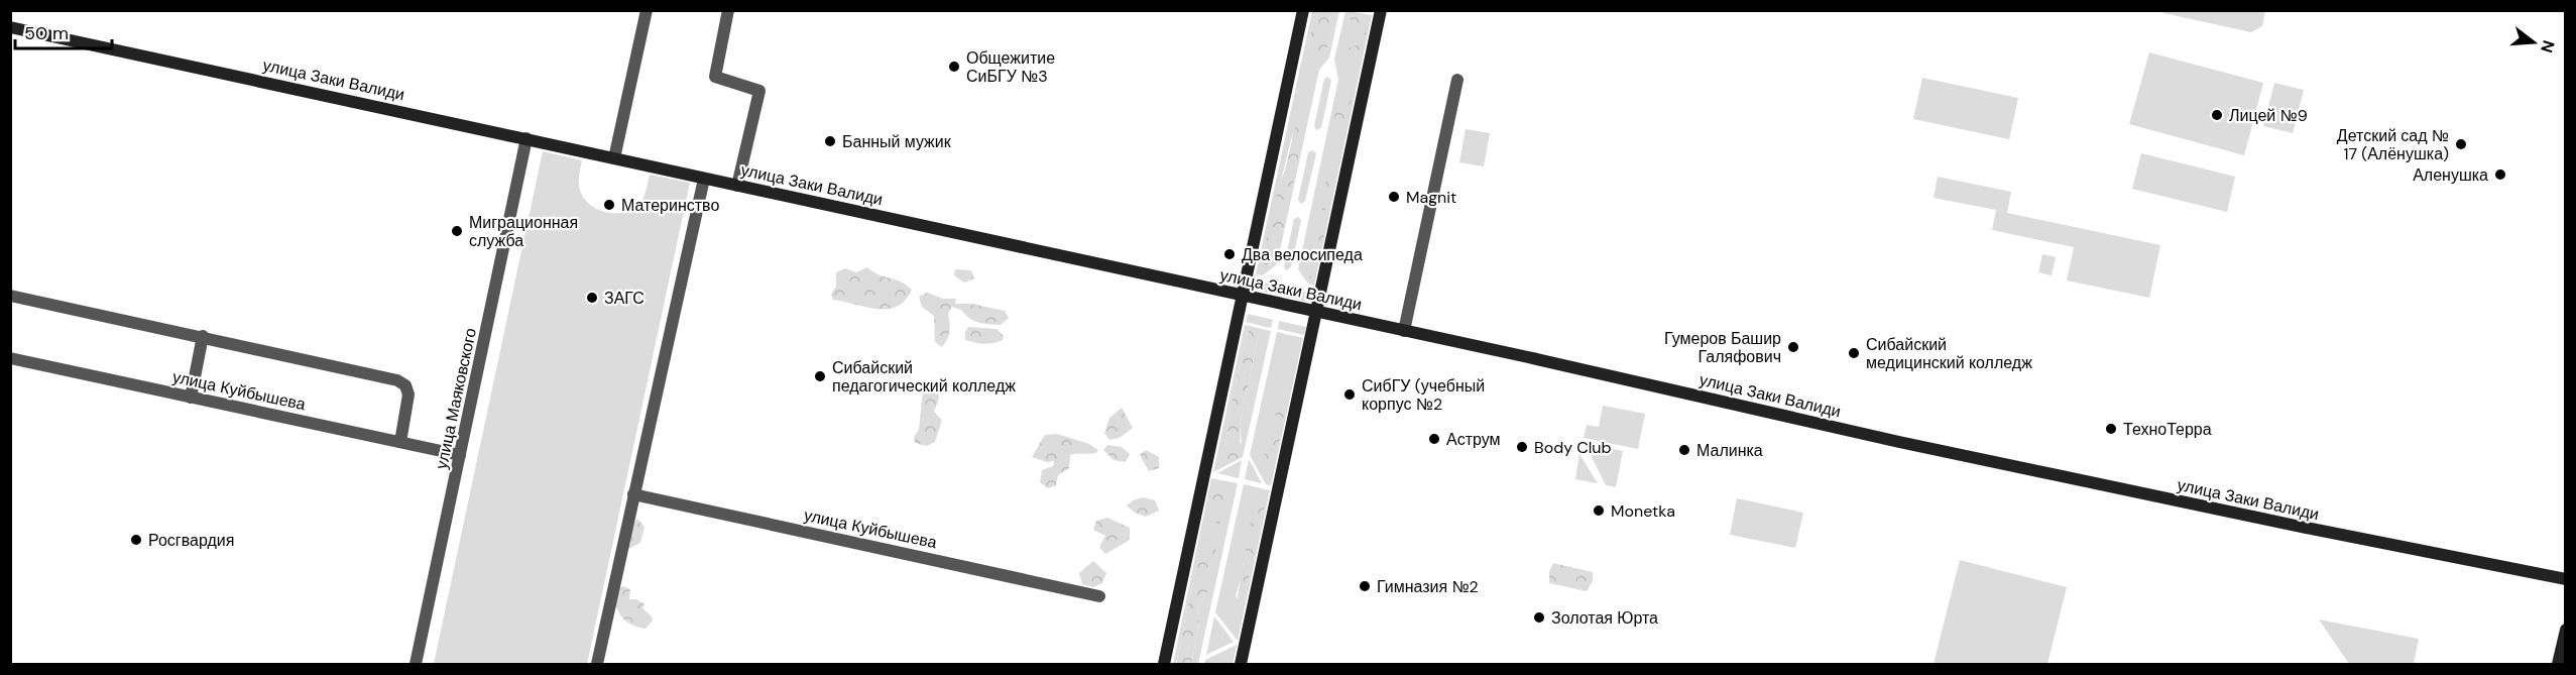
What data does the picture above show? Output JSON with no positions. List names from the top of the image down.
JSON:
{
  "streets": {
    "street": ["улица Заки Валиди", "улица Куйбышева", "улица Маяковского"]
  },
  "crossings": [
    ["улица Заки Валиди", "улица Маяковского"],
    ["улица Куйбышева", "улица Маяковского"]
  ],
  "places": [
    "Общежитие СиБГУ №3",
    "Лицей №9",
    "Банный мужик",
    "Детский сад № 17 (Алёнушка)",
    "Аленушка",
    "Magnit",
    "Материнство",
    "Миграционная служба",
    "Два велосипеда",
    "ЗАГС",
    "Гумеров Башир Галяфович",
    "Сибайский медицинский колледж",
    "Сибайский педагогический колледж",
    "СибГУ (учебный корпус №2",
    "ТехноТерра",
    "Аструм",
    "Body Club",
    "Малинка",
    "Monetka",
    "Росгвардия",
    "Гимназия №2",
    "Золотая Юрта"
  ],
  "scale_bar": "50 m",
  "north": "right"
}
